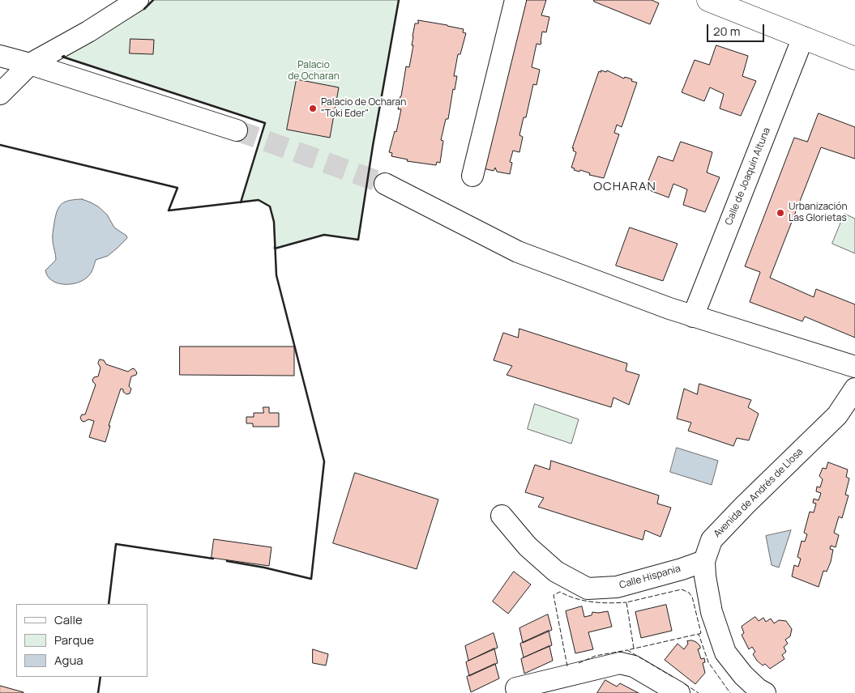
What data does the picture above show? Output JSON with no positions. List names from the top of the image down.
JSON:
{
  "streets": {
    "street": ["Calle de Joaquín Altuna", "Avenida de Andrés de Llosa", "Calle Hispania"]
  },
  "crossings": [
    ["Avenida de Andrés de Llosa", "Calle Hispania"]
  ],
  "districts": ["OCHARAN"],
  "parks": ["Palacio de Ocharan"],
  "places": ["Palacio de Ocharan \"Toki Eder\"", "Urbanización Las Glorietas"],
  "legend": ["Calle", "Parque", "Agua"],
  "scale_bar": "20 m"
}
